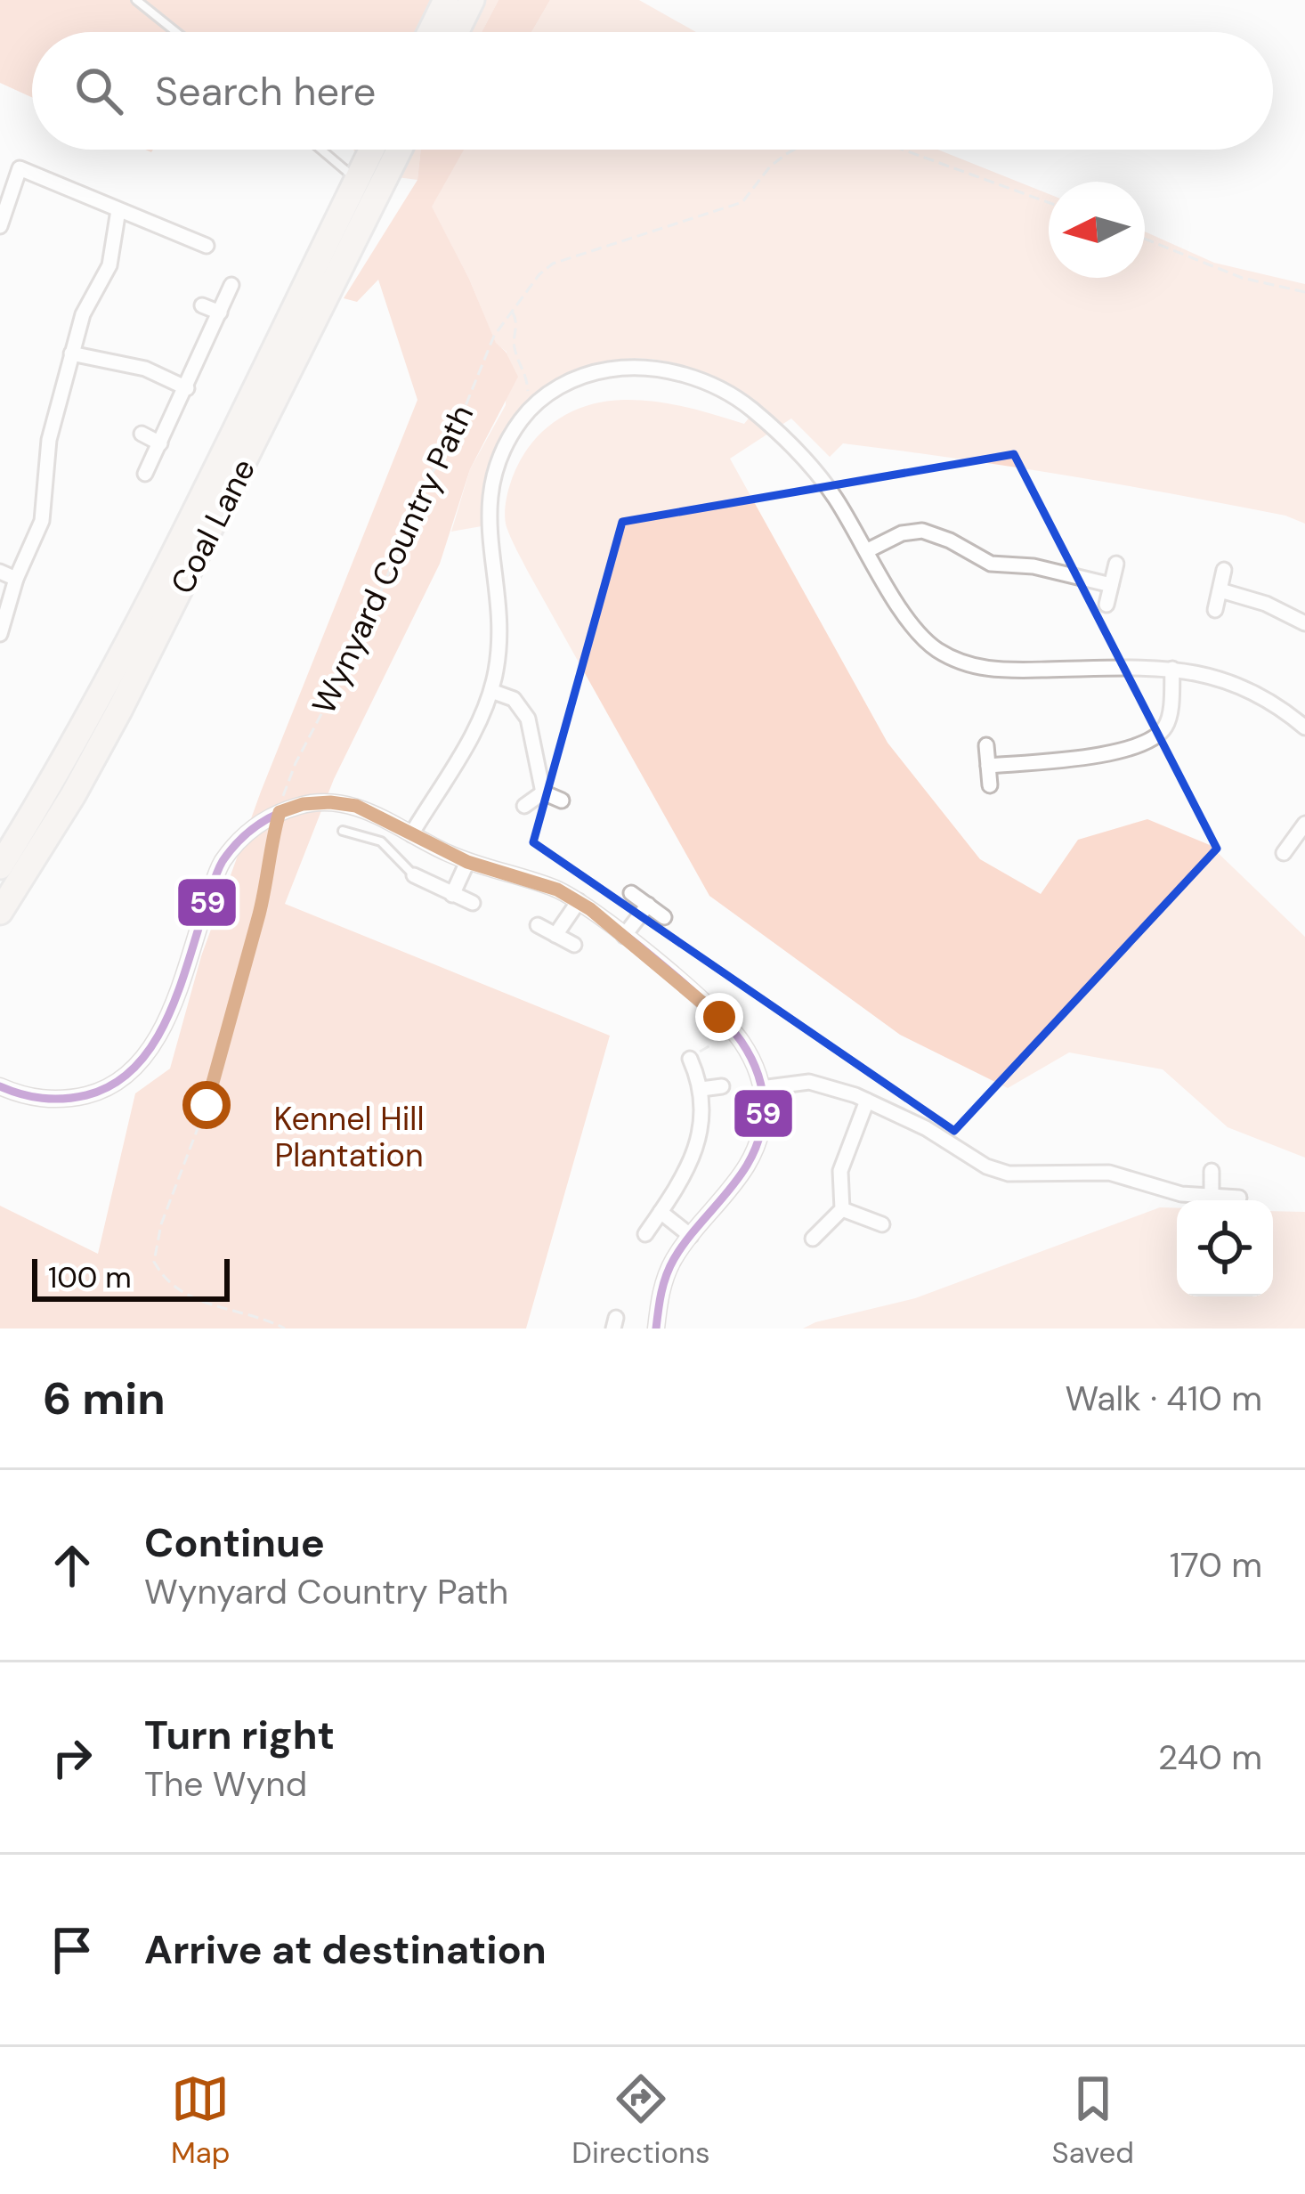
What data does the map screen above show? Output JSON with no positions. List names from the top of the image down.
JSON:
{
  "streets": {
    "highway": ["Coal Lane"],
    "path": ["Wynyard Country Path"]
  },
  "parks": ["Kennel Hill Plantation"],
  "lines": ["transit line 59"],
  "scale_bar": "100 m",
  "north": "left",
  "page": {
    "search": "Search here",
    "scale": "100 m",
    "heading": ["6 min", "Walk · 410 m"],
    "list": [
      ["Continue", "Wynyard Country Path", "170 m"],
      ["Turn right", "The Wynd", "240 m"],
      "Arrive at destination"
    ],
    "nav": ["Map", "Directions", "Saved"]
  }
}
